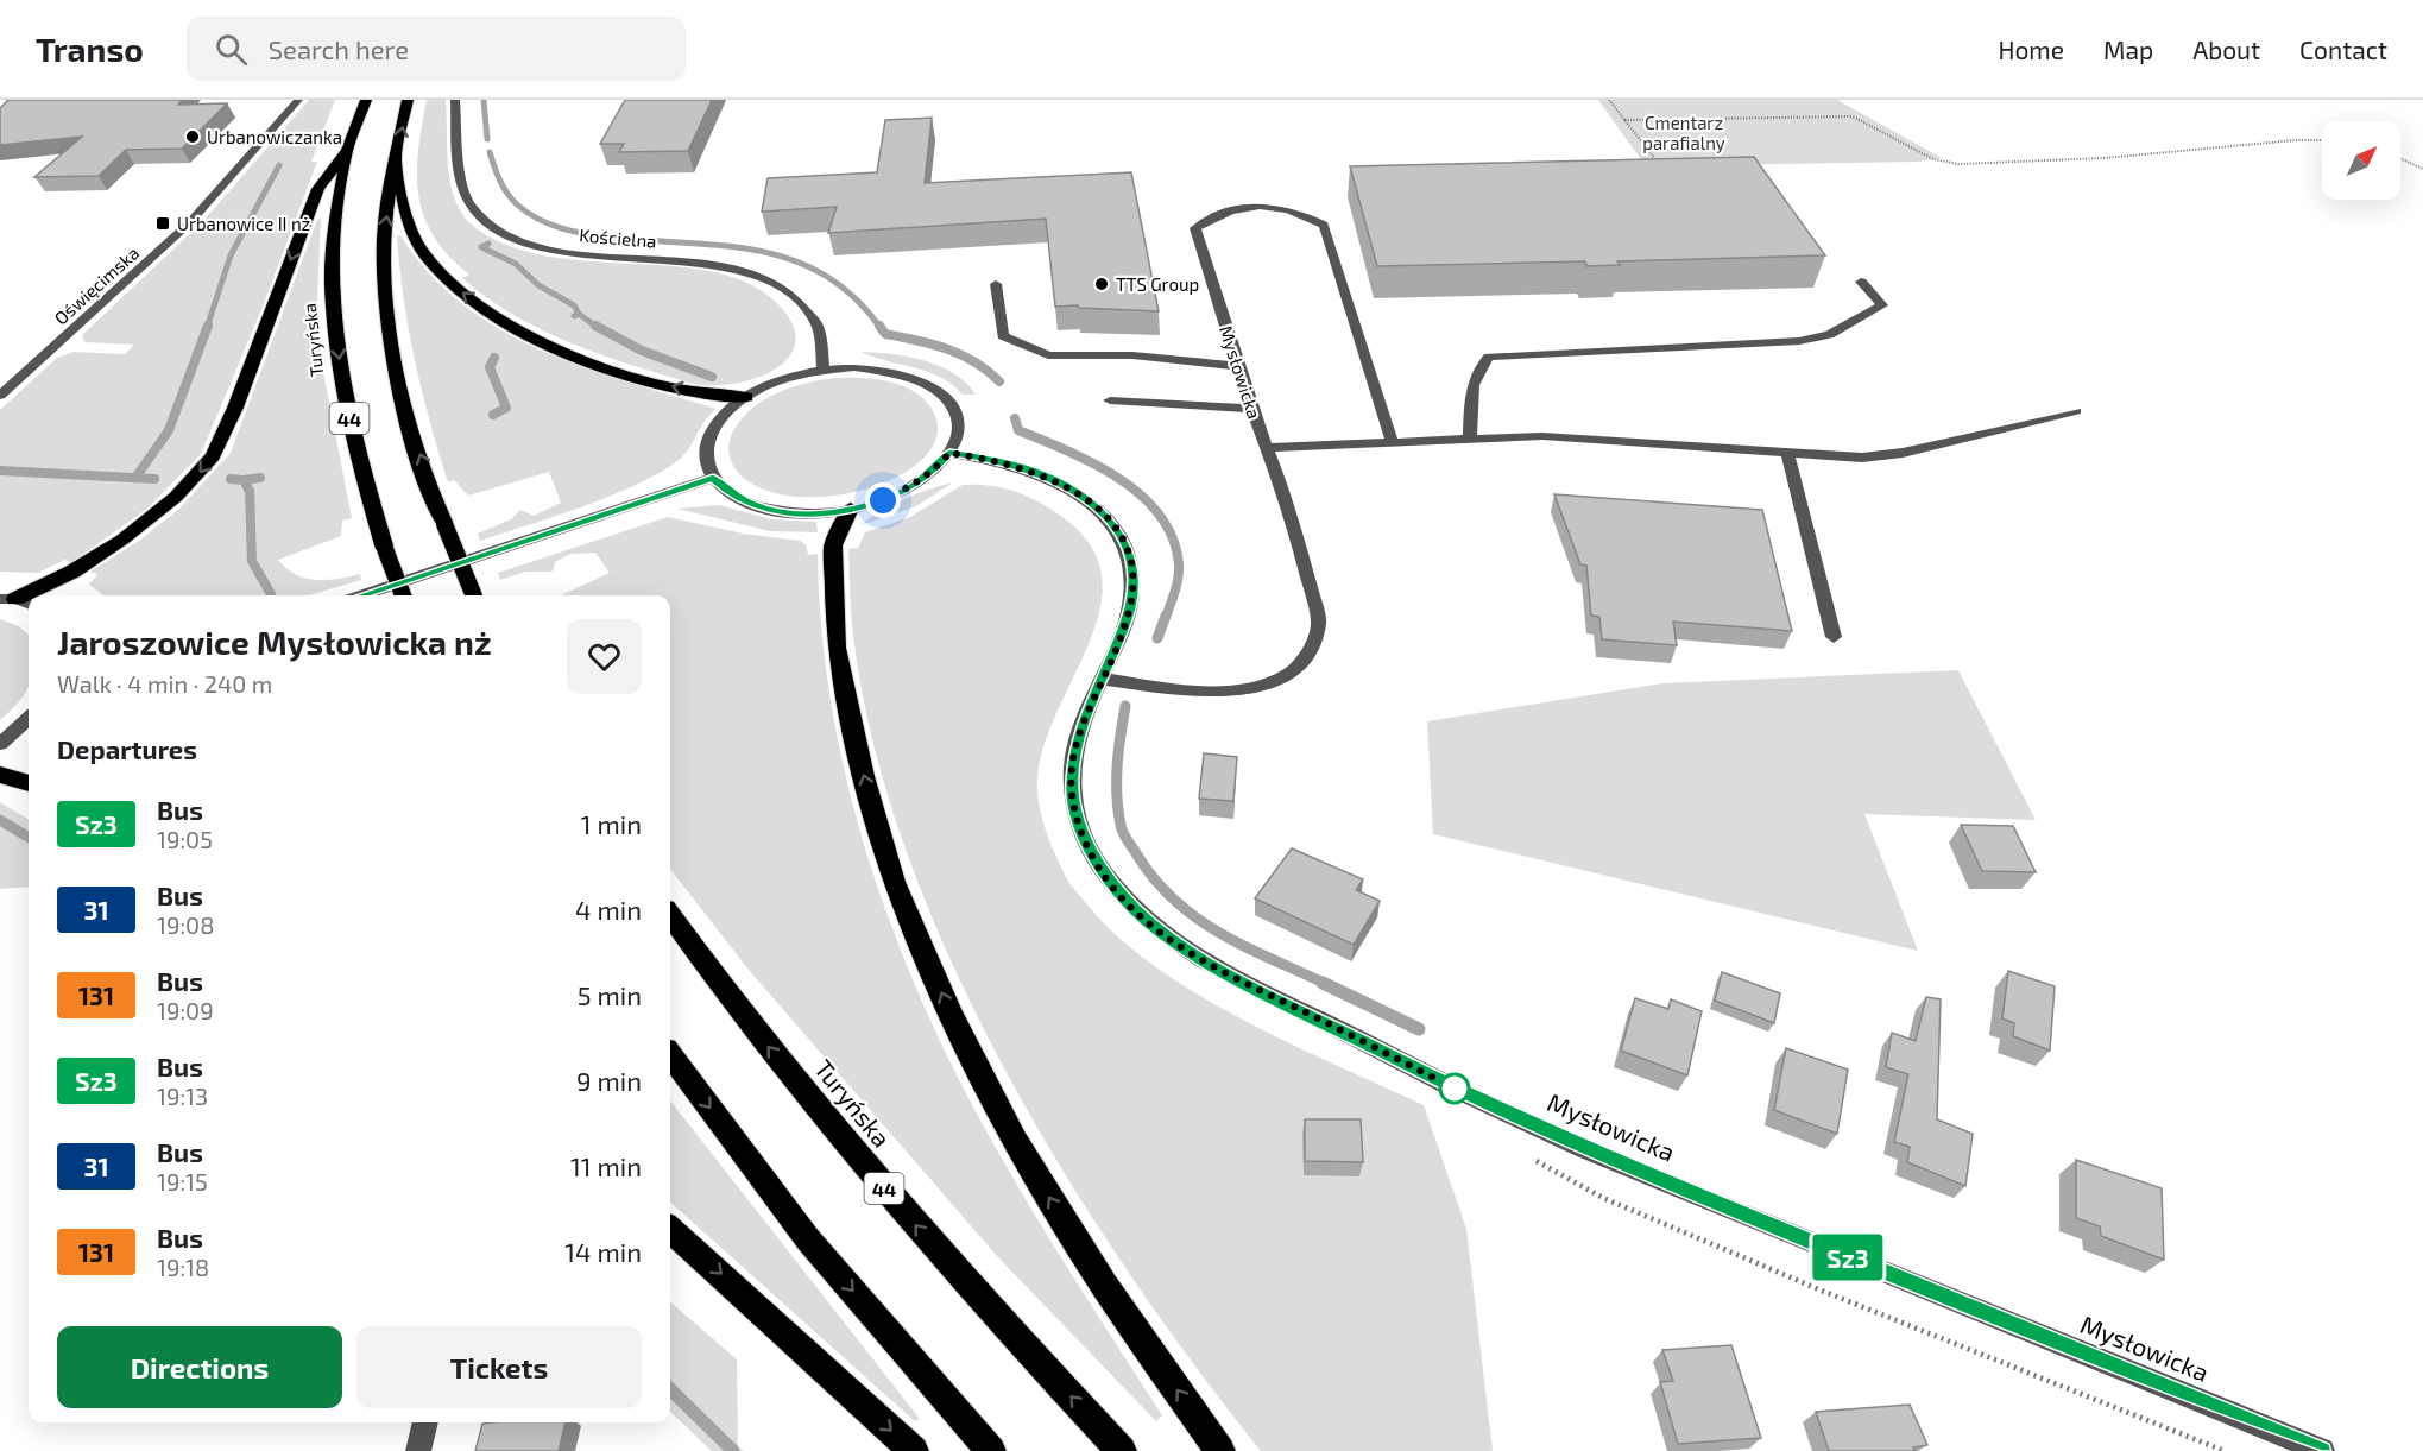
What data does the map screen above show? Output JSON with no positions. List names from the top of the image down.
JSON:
{
  "streets": {
    "highway": ["Turyńska", "44"],
    "street": ["Kościelna", "Oświęcimska", "Mysłowicka"]
  },
  "crossings": [
    ["Kościelna", "Mysłowicka"],
    ["Turyńska", "44"]
  ],
  "parks": ["Cmentarz parafialny"],
  "places": {
    "other": ["Urbanowiczanka", "TTS Group"],
    "transit": ["Urbanowice II nż"]
  },
  "lines": ["bus line Sz3"],
  "north": "top right",
  "page": {
    "header": "Transo",
    "search": "Search here",
    "nav": [
      "Home",
      "Map",
      "About",
      "Contact"
    ],
    "on_map": "Sz3",
    "heading": [
      ["Jaroszowice Mysłowicka nż", "Walk · 4 min · 240 m"],
      "Departures"
    ],
    "list": [
      {
        "mark": "Sz3",
        "name": "Bus",
        "note": "19:05",
        "value": "1 min"
      },
      {
        "mark": "31",
        "name": "Bus",
        "note": "19:08",
        "value": "4 min"
      },
      {
        "mark": "131",
        "name": "Bus",
        "note": "19:09",
        "value": "5 min"
      },
      {
        "mark": "Sz3",
        "name": "Bus",
        "note": "19:13",
        "value": "9 min"
      },
      {
        "mark": "31",
        "name": "Bus",
        "note": "19:15",
        "value": "11 min"
      },
      {
        "mark": "131",
        "name": "Bus",
        "note": "19:18",
        "value": "14 min"
      }
    ],
    "buttons": ["Directions", "Tickets"]
  }
}
